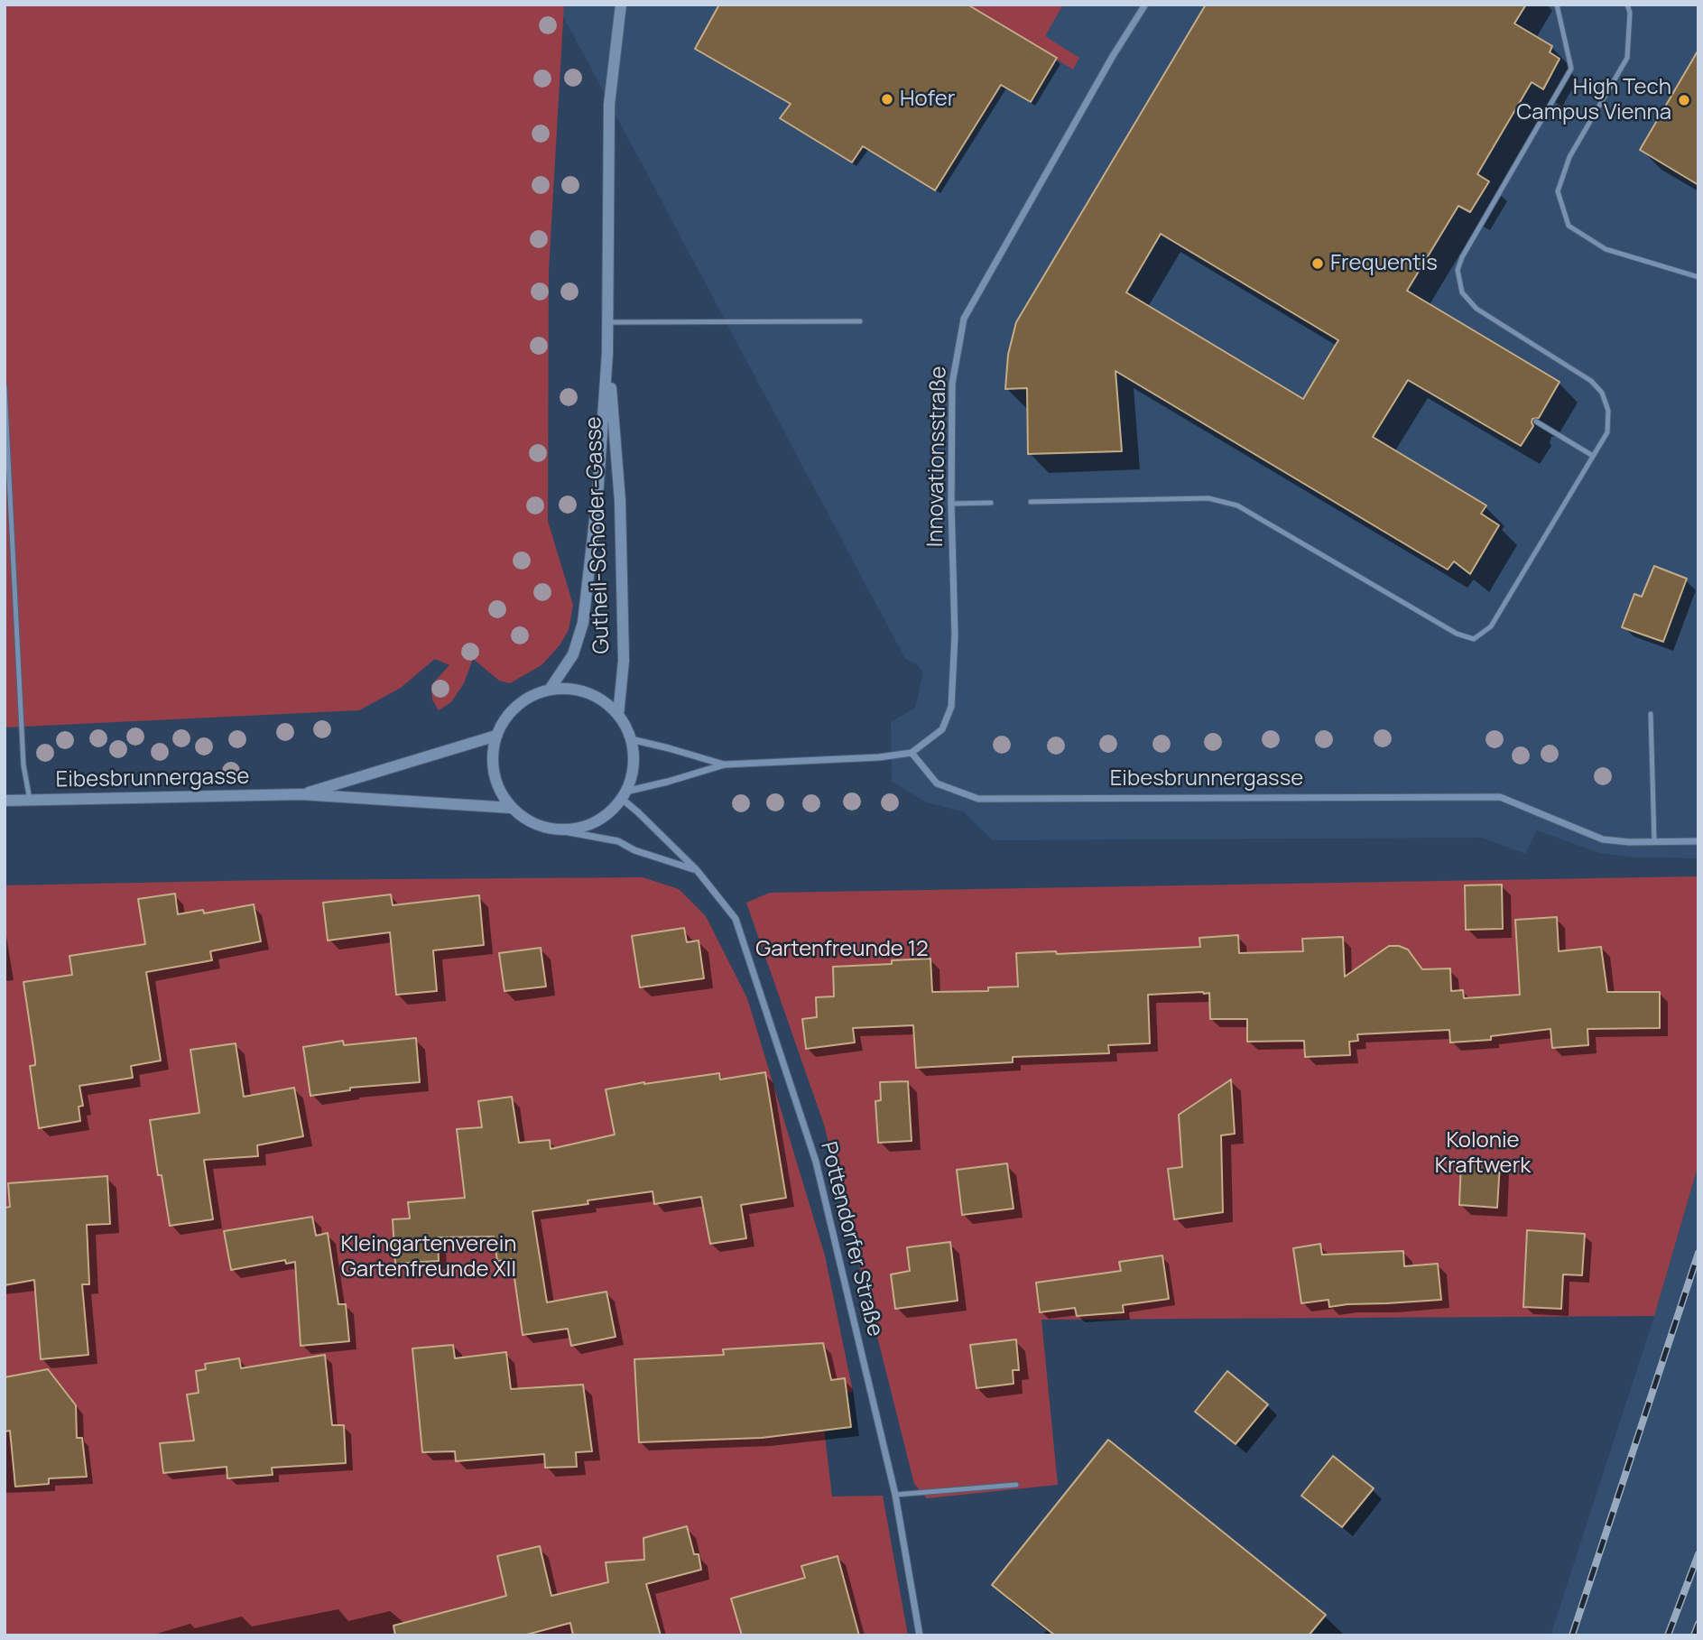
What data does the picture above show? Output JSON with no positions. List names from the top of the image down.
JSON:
{
  "streets": {
    "street": [
      "Innovationsstraße",
      "Gutheil-Schoder-Gasse",
      "Eibesbrunnergasse",
      "Pottendorfer Straße"
    ]
  },
  "crossings": [
    ["Innovationsstraße", "Eibesbrunnergasse"],
    ["Gutheil-Schoder-Gasse", "Eibesbrunnergasse"],
    ["Gutheil-Schoder-Gasse", "Pottendorfer Straße"],
    ["Eibesbrunnergasse", "Pottendorfer Straße"]
  ],
  "parks": ["Gartenfreunde 12", "Kolonie Kraftwerk", "Kleingartenverein Gartenfreunde XII"],
  "places": ["Hofer", "High Tech Campus Vienna", "Frequentis"]
}
